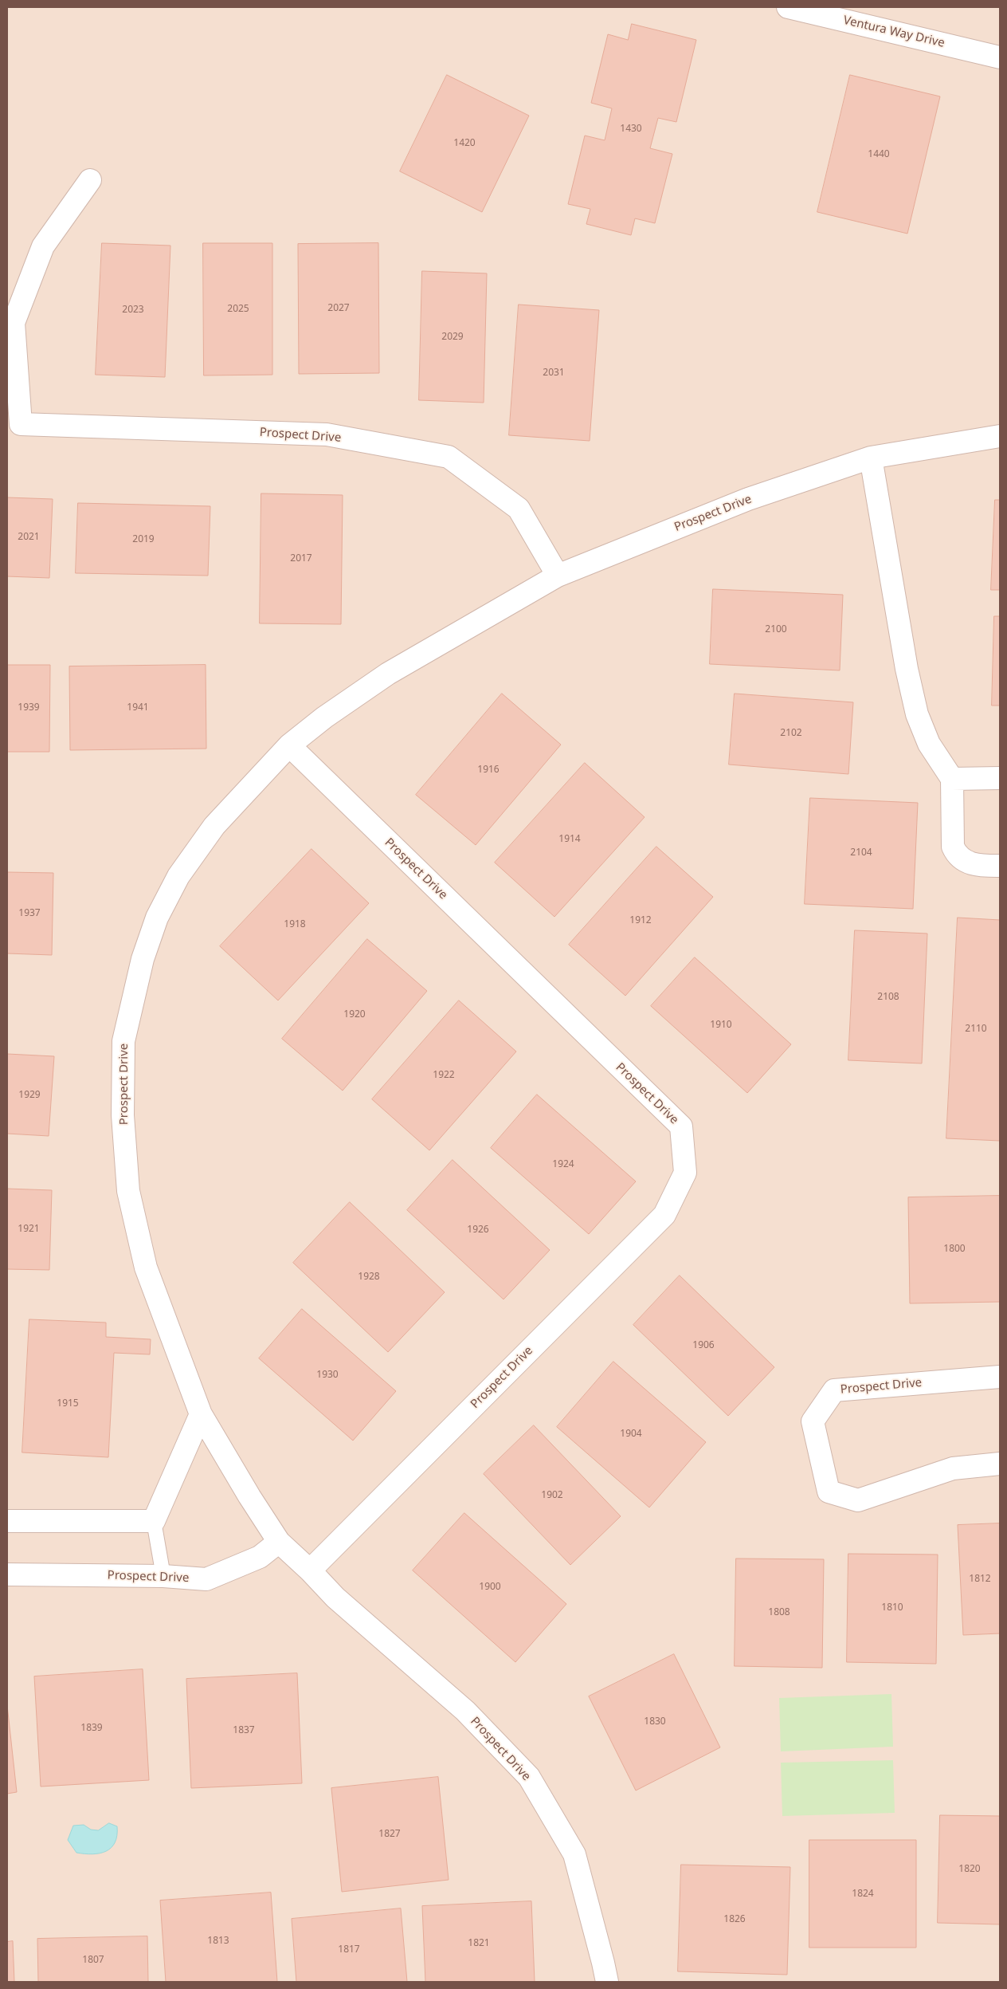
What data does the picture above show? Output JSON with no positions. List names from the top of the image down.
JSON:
{
  "streets": {
    "street": ["Ventura Way Drive", "Prospect Drive"]
  },
  "house_numbers": [
    "1430",
    "1420",
    "1440",
    "2027",
    "2025",
    "2023",
    "2029",
    "2031",
    "2021",
    "2019",
    "2017",
    "2100",
    "1939",
    "1941",
    "2102",
    "1916",
    "1914",
    "2104",
    "1937",
    "1912",
    "1918",
    "2108",
    "1920",
    "1910",
    "2110",
    "1922",
    "1929",
    "1924",
    "1921",
    "1926",
    "1800",
    "1928",
    "1906",
    "1930",
    "1915",
    "1904",
    "1902",
    "1812",
    "1900",
    "1810",
    "1808",
    "1830",
    "1839",
    "1837",
    "1827",
    "1820",
    "1824",
    "1826",
    "1813",
    "1821",
    "1817",
    "1807"
  ]
}
